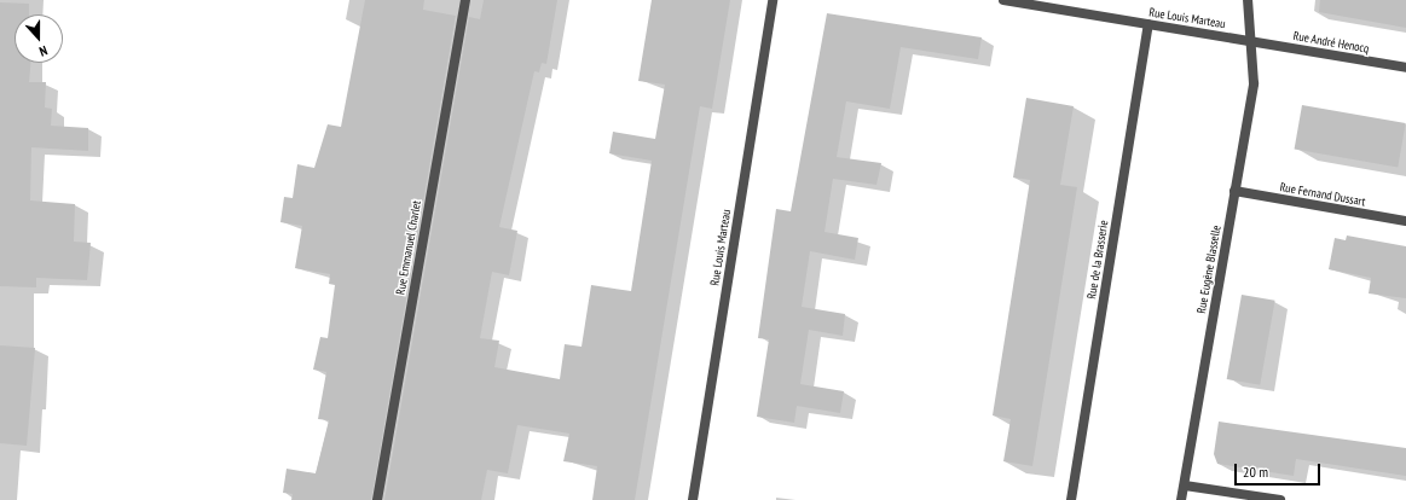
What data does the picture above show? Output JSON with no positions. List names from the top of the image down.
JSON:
{
  "streets": {
    "street": [
      "Rue Louis Marteau",
      "Rue André Henocq",
      "Rue Fernand Dussart",
      "Rue Emmanuel Charlet",
      "Rue de la Brasserie",
      "Rue Eugène Blasselle"
    ]
  },
  "crossings": [
    ["Rue Louis Marteau", "Rue André Henocq"],
    ["Rue Louis Marteau", "Rue de la Brasserie"],
    ["Rue Louis Marteau", "Rue Eugène Blasselle"],
    ["Rue André Henocq", "Rue Eugène Blasselle"],
    ["Rue Fernand Dussart", "Rue Eugène Blasselle"]
  ],
  "scale_bar": "20 m",
  "north": "bottom"
}
